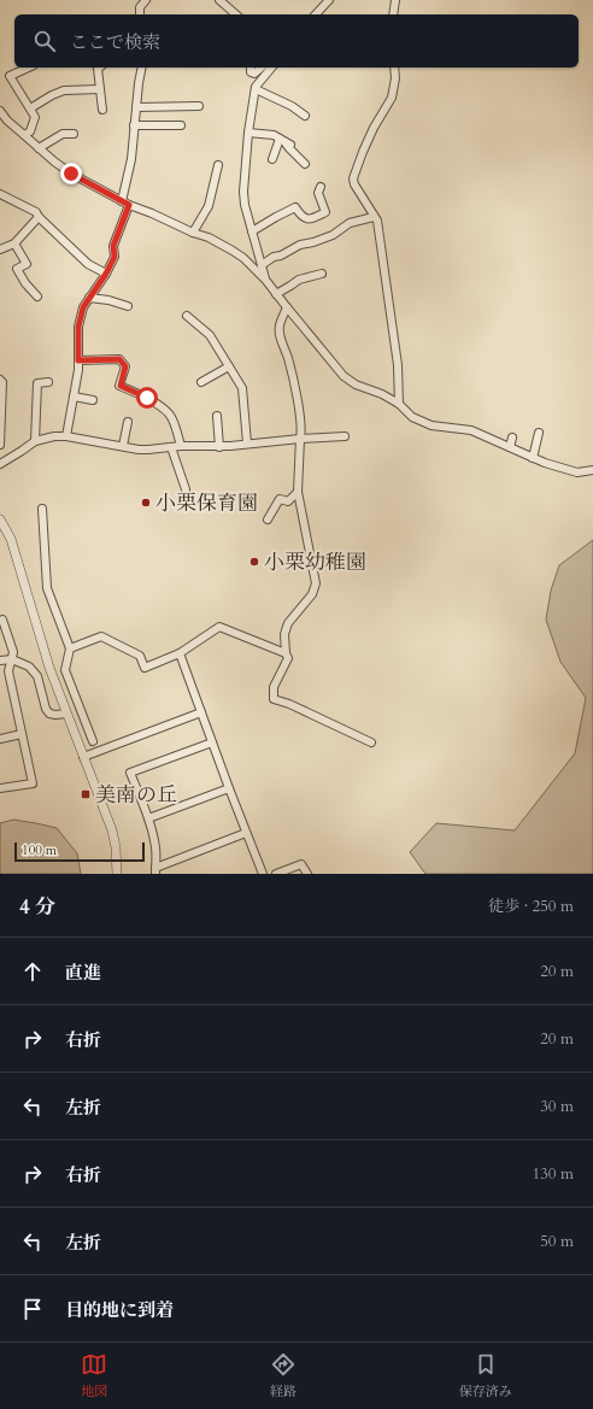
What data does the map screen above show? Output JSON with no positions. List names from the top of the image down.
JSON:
{
  "places": {
    "other": ["小栗保育園", "小栗幼稚園"],
    "transit": ["美南の丘"]
  },
  "scale_bar": "100 m",
  "page": {
    "search": "ここで検索",
    "scale": "100 m",
    "heading": ["4 分", "徒歩 · 250 m"],
    "list": [
      ["直進", "20 m"],
      ["右折", "20 m"],
      ["左折", "30 m"],
      ["右折", "130 m"],
      ["左折", "50 m"],
      "目的地に到着"
    ],
    "nav": ["地図", "経路", "保存済み"]
  }
}
